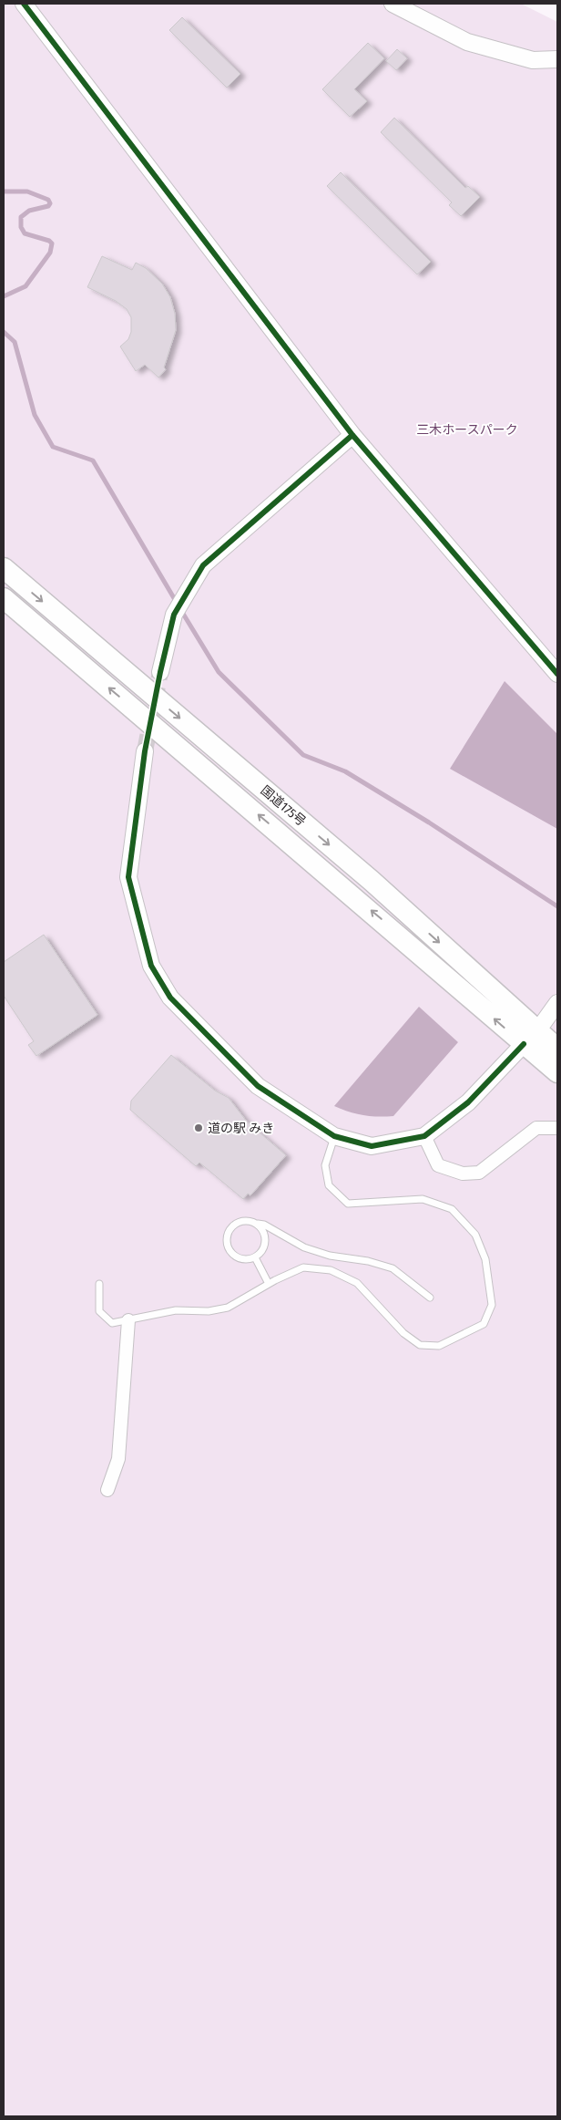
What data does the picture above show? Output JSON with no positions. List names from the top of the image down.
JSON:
{
  "streets": {
    "highway": ["国道175号"]
  },
  "parks": ["三木ホースパーク"],
  "places": ["道の駅 みき"]
}
